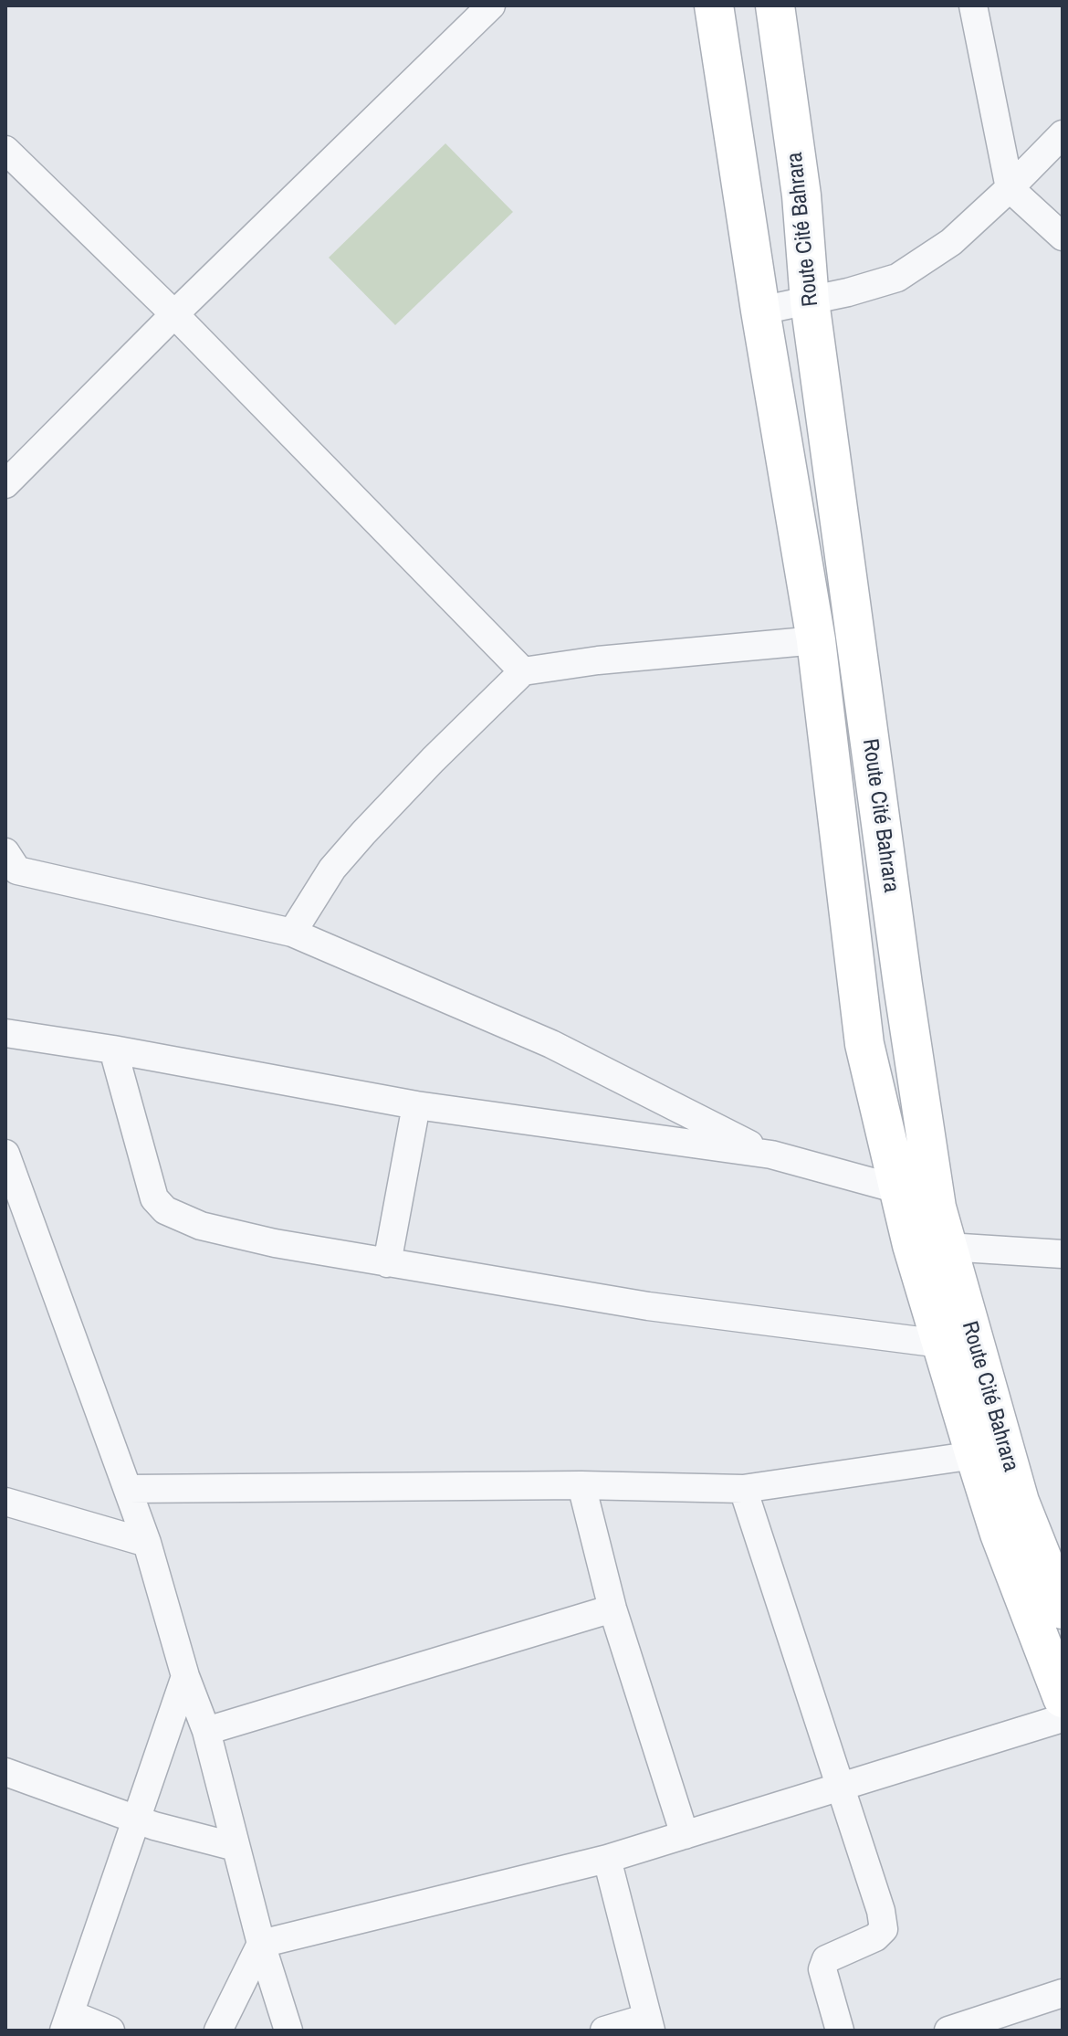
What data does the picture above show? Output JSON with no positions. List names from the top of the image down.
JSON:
{
  "streets": {
    "main road": ["Route Cité Bahrara"]
  }
}
